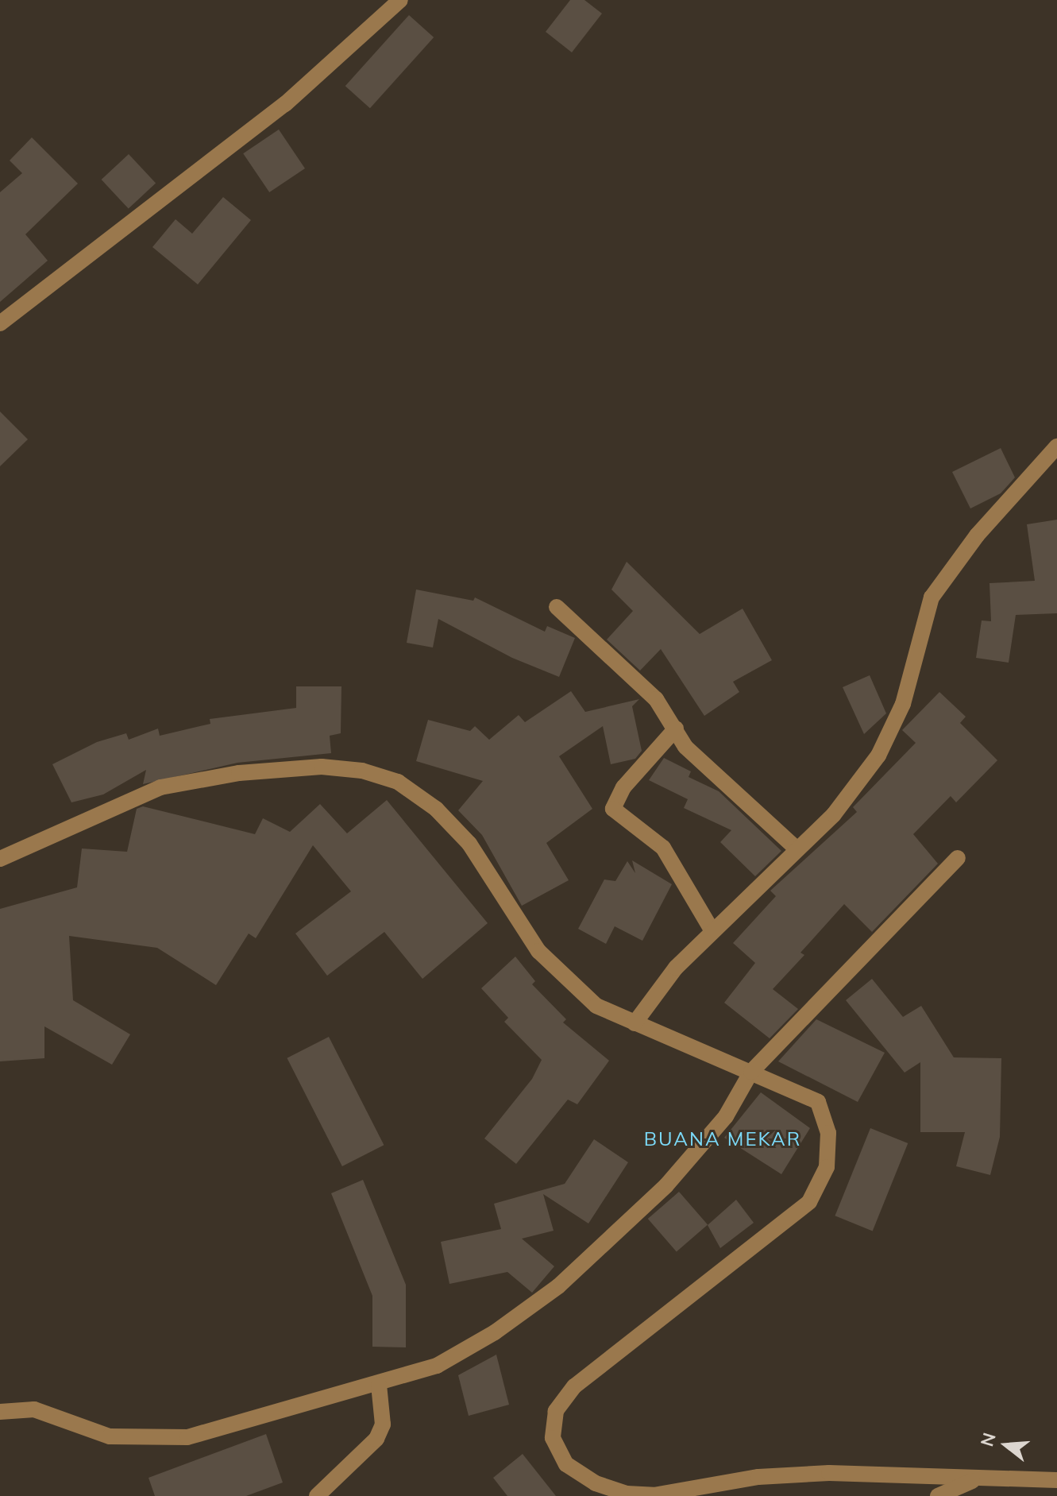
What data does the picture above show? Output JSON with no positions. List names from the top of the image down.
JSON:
{
  "districts": ["BUANA MEKAR"],
  "north": "left"
}
